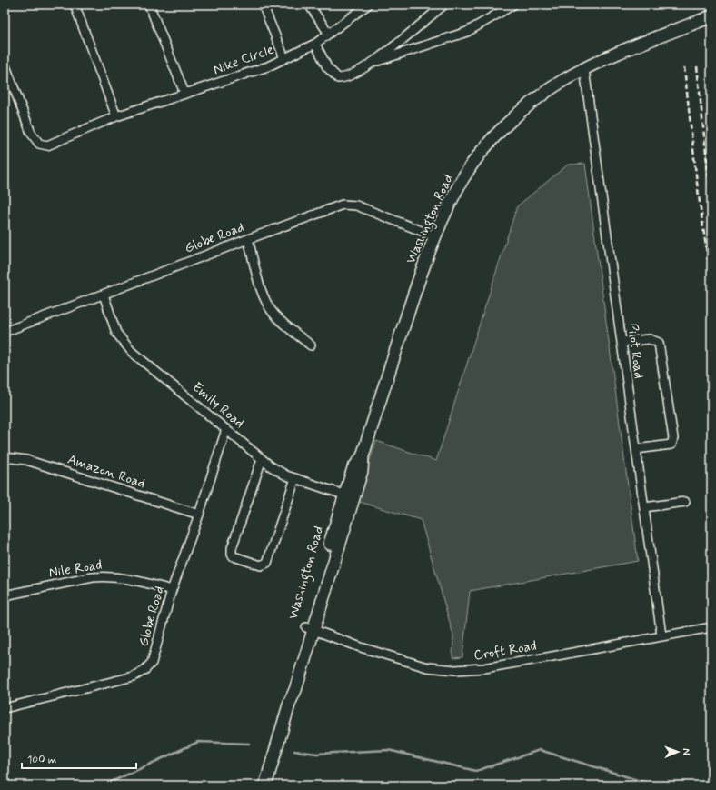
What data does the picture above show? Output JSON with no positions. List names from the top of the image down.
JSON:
{
  "streets": {
    "main road": ["Washington Road"],
    "street": [
      "Nike Circle",
      "Globe Road",
      "Pilot Road",
      "Emily Road",
      "Amazon Road",
      "Nile Road",
      "Croft Road"
    ]
  },
  "crossings": [
    ["Washington Road", "Globe Road"],
    ["Washington Road", "Pilot Road"],
    ["Washington Road", "Emily Road"],
    ["Washington Road", "Croft Road"],
    ["Globe Road", "Emily Road"],
    ["Globe Road", "Amazon Road"],
    ["Globe Road", "Nile Road"],
    ["Pilot Road", "Croft Road"]
  ],
  "scale_bar": "100 m",
  "north": "right"
}
